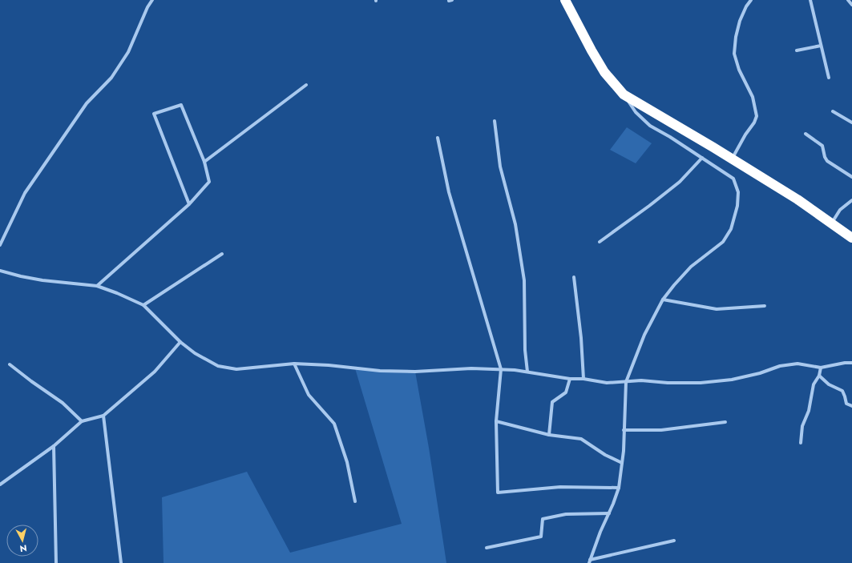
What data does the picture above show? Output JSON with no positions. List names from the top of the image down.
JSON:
{
  "north": "bottom"
}
